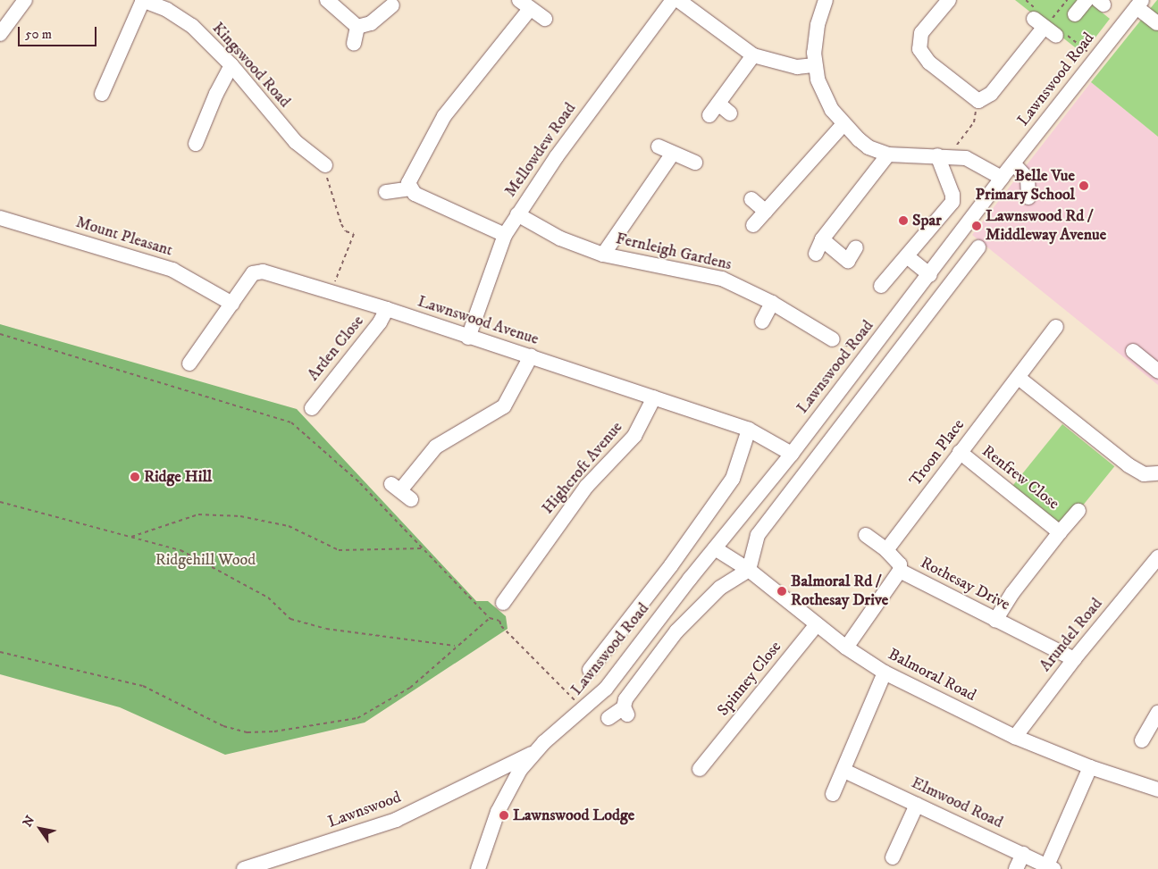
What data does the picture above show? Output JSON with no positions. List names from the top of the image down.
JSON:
{
  "streets": {
    "street": [
      "Kingswood Road",
      "Lawnswood Road",
      "Mellowdew Road",
      "Mount Pleasant",
      "Fernleigh Gardens",
      "Lawnswood Avenue",
      "Arden Close",
      "Troon Place",
      "Highcroft Avenue",
      "Renfrew Close",
      "Rothesay Drive",
      "Arundel Road",
      "Balmoral Road",
      "Spinney Close",
      "Elmwood Road",
      "Lawnswood"
    ]
  },
  "crossings": [
    ["Lawnswood Road", "Lawnswood Avenue"],
    ["Lawnswood Road", "Balmoral Road"],
    ["Lawnswood Road", "Lawnswood"],
    ["Mellowdew Road", "Fernleigh Gardens"],
    ["Mellowdew Road", "Lawnswood Avenue"],
    ["Mount Pleasant", "Lawnswood Avenue"],
    ["Lawnswood Avenue", "Arden Close"],
    ["Lawnswood Avenue", "Highcroft Avenue"],
    ["Troon Place", "Renfrew Close"],
    ["Renfrew Close", "Rothesay Drive"],
    ["Rothesay Drive", "Arundel Road"],
    ["Rothesay Drive", "Balmoral Road"],
    ["Arundel Road", "Balmoral Road"],
    ["Balmoral Road", "Spinney Close"]
  ],
  "parks": ["Ridgehill Wood"],
  "places": [
    "Belle Vue Primary School",
    "Spar",
    "Lawnswood Rd / Middleway Avenue",
    "Ridge Hill",
    "Balmoral Rd / Rothesay Drive",
    "Lawnswood Lodge"
  ],
  "scale_bar": "50 m",
  "north": "top left"
}
